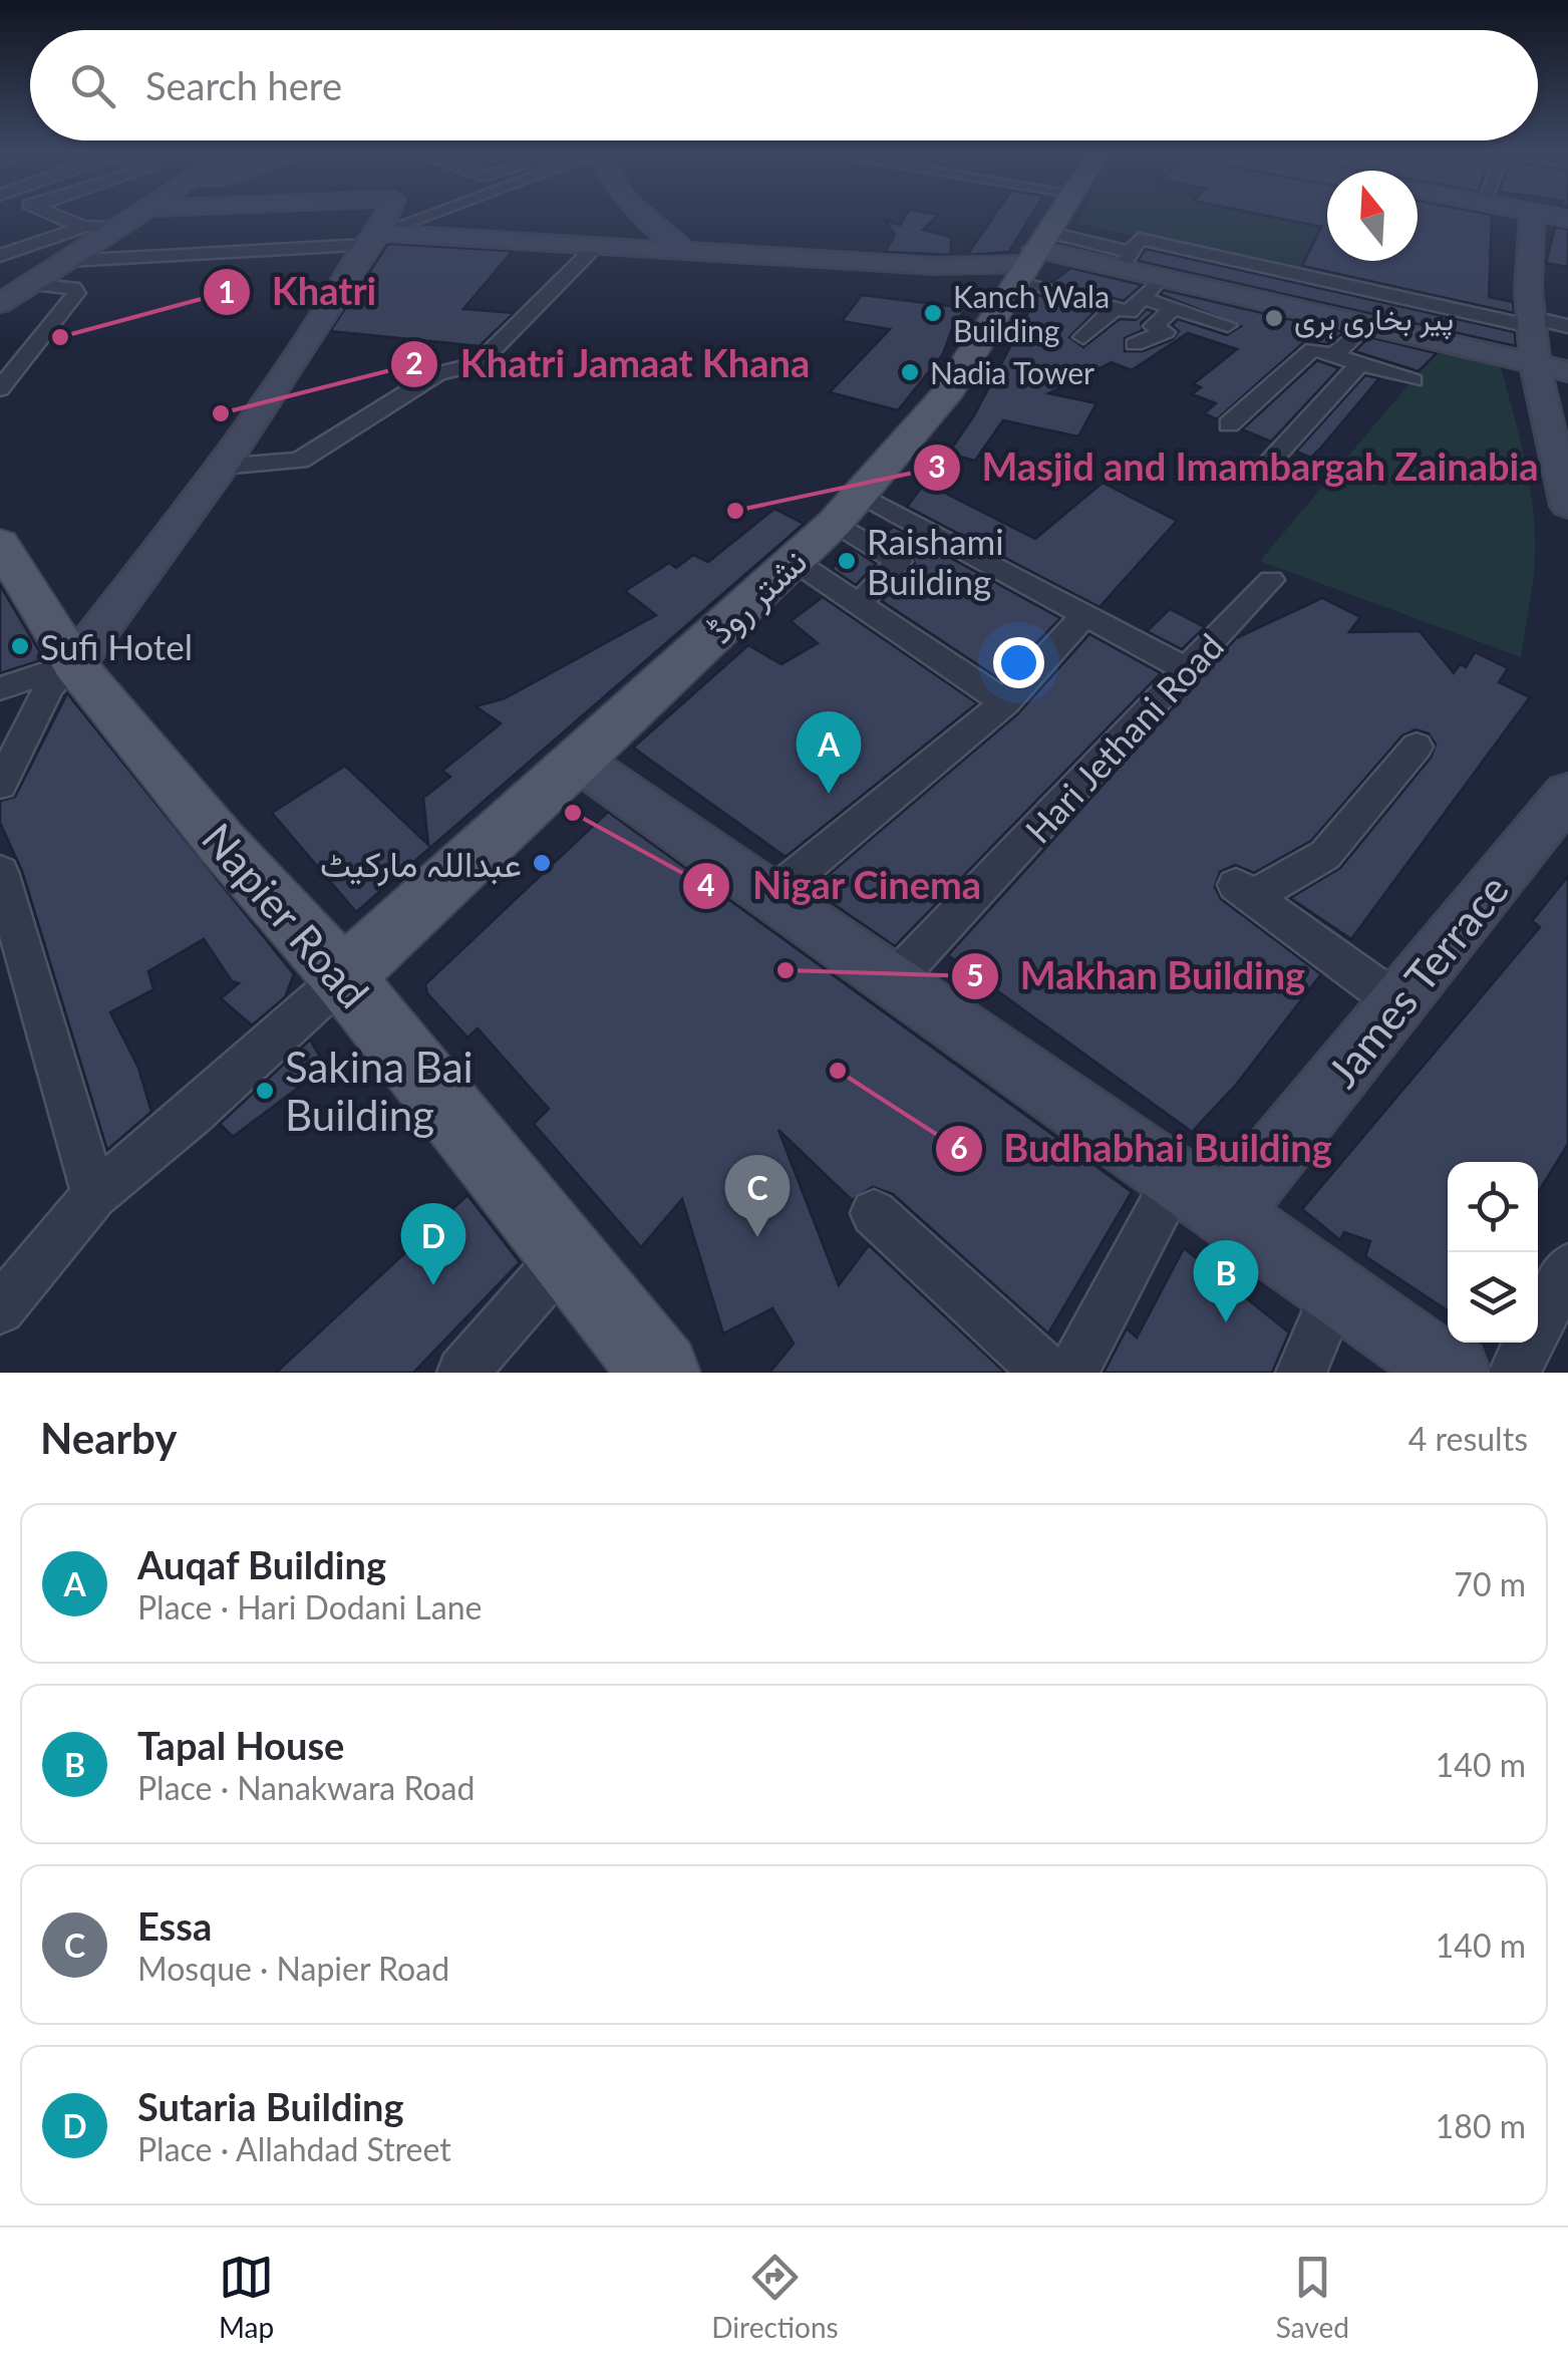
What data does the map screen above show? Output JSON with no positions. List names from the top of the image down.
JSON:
{
  "streets": {
    "main road": ["نشتر روڈ", "Napier Road"],
    "street": ["Hari Jethani Road", "James Terrace"]
  },
  "crossings": [
    ["نشتر روڈ", "Napier Road"]
  ],
  "places": [
    "Kanch Wala Building",
    "پیر بخاری ہری",
    "Khatri",
    "Nadia Tower",
    "Khatri Jamaat Khana",
    "Masjid and Imambargah Zainabia",
    "Raishami Building",
    "Sufi Hotel",
    "Nigar Cinema",
    "عبداللہ مارکیٹ",
    "Makhan Building",
    "Budhabhai Building",
    "Sakina Bai Building"
  ],
  "north": "top",
  "page": {
    "search": "Search here",
    "pins": [
      "A",
      "C",
      "D",
      "B"
    ],
    "heading": ["Nearby", "4 results"],
    "list": [
      {
        "mark": "A",
        "name": "Auqaf Building",
        "note": "Place · Hari Dodani Lane",
        "value": "70 m"
      },
      {
        "mark": "B",
        "name": "Tapal House",
        "note": "Place · Nanakwara Road",
        "value": "140 m"
      },
      {
        "mark": "C",
        "name": "Essa",
        "note": "Mosque · Napier Road",
        "value": "140 m"
      },
      {
        "mark": "D",
        "name": "Sutaria Building",
        "note": "Place · Allahdad Street",
        "value": "180 m"
      }
    ],
    "nav": ["Map", "Directions", "Saved"]
  }
}
